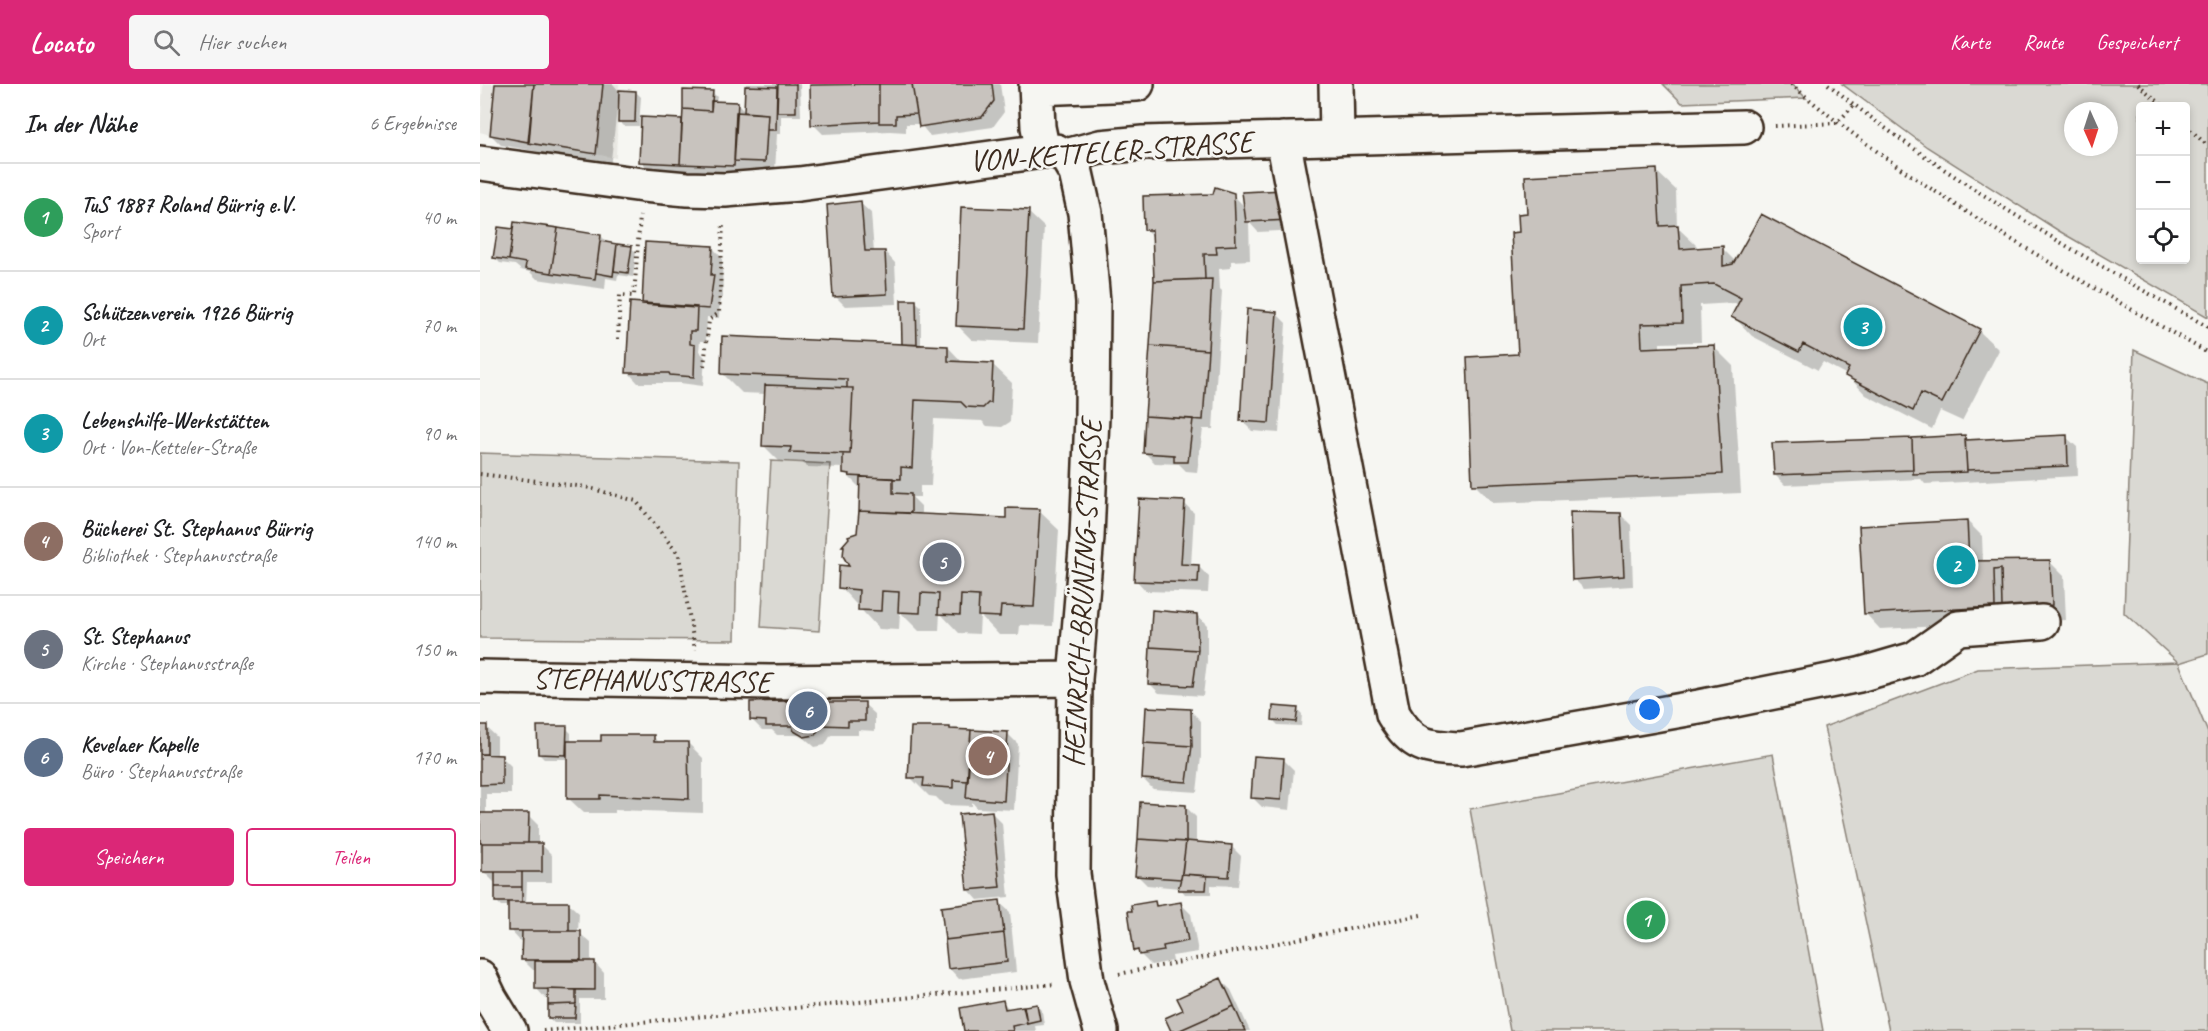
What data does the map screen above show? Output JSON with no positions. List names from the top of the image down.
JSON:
{
  "streets": {
    "street": ["VON-KETTELER-STRASSE", "HEINRICH-BRÜNING-STRASSE", "STEPHANUSSTRASSE"]
  },
  "crossings": [
    ["VON-KETTELER-STRASSE", "HEINRICH-BRÜNING-STRASSE"],
    ["HEINRICH-BRÜNING-STRASSE", "STEPHANUSSTRASSE"]
  ],
  "north": "bottom",
  "page": {
    "header": "Locato",
    "search": "Hier suchen",
    "nav": ["Karte", "Route", "Gespeichert"],
    "heading": ["In der Nähe", "6 Ergebnisse"],
    "map_buttons": ["+", "−"],
    "list": [
      {
        "mark": "1",
        "name": "TuS 1887 Roland Bürrig e.V.",
        "note": "Sport",
        "value": "40 m"
      },
      {
        "mark": "2",
        "name": "Schützenverein 1926 Bürrig",
        "note": "Ort",
        "value": "70 m"
      },
      {
        "mark": "3",
        "name": "Lebenshilfe-Werkstätten",
        "note": "Ort · Von-Ketteler-Straße",
        "value": "90 m"
      },
      {
        "mark": "4",
        "name": "Bücherei St. Stephanus Bürrig",
        "note": "Bibliothek · Stephanusstraße",
        "value": "140 m"
      },
      {
        "mark": "5",
        "name": "St. Stephanus",
        "note": "Kirche · Stephanusstraße",
        "value": "150 m"
      },
      {
        "mark": "6",
        "name": "Kevelaer Kapelle",
        "note": "Büro · Stephanusstraße",
        "value": "170 m"
      }
    ],
    "pins": [
      "3",
      "5",
      "2",
      "6",
      "4",
      "1"
    ],
    "buttons": ["Speichern", "Teilen"]
  }
}
